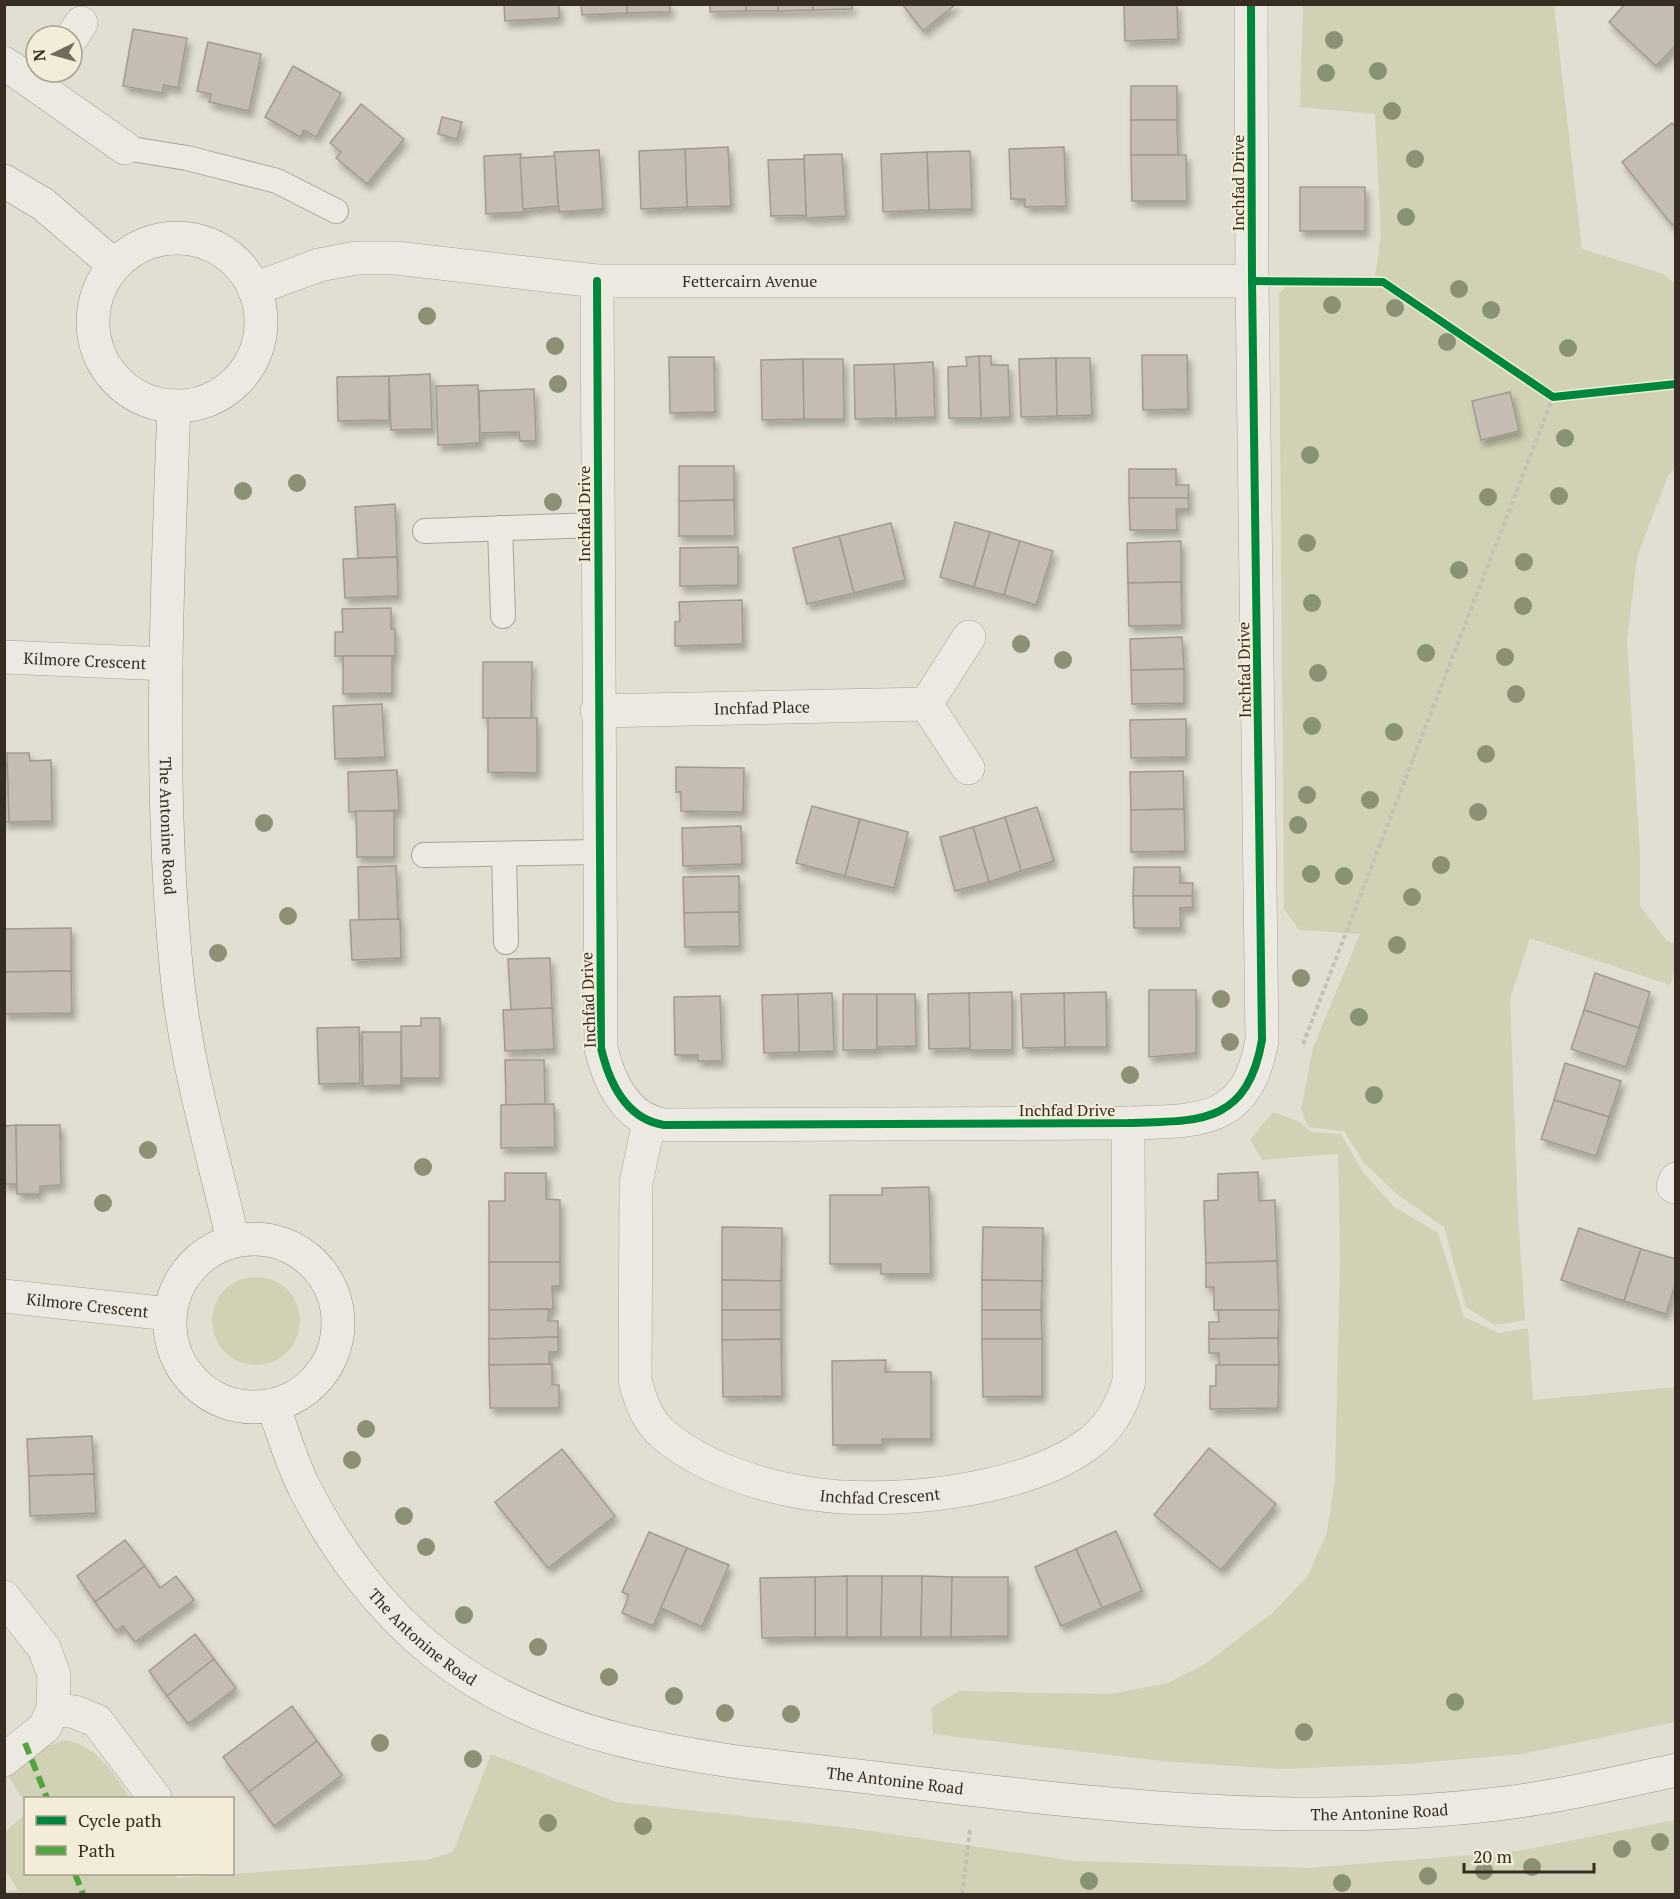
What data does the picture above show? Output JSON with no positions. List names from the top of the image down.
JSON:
{
  "streets": {
    "street": [
      "Inchfad Drive",
      "Fettercairn Avenue",
      "Kilmore Crescent",
      "Inchfad Place",
      "The Antonine Road",
      "Inchfad Crescent"
    ]
  },
  "crossings": [
    ["Inchfad Drive", "Fettercairn Avenue"],
    ["Inchfad Drive", "Inchfad Place"],
    ["Inchfad Drive", "Inchfad Crescent"],
    ["Fettercairn Avenue", "The Antonine Road"],
    ["Kilmore Crescent", "The Antonine Road"]
  ],
  "legend": ["Cycle path", "Path"],
  "scale_bar": "20 m",
  "north": "left"
}
